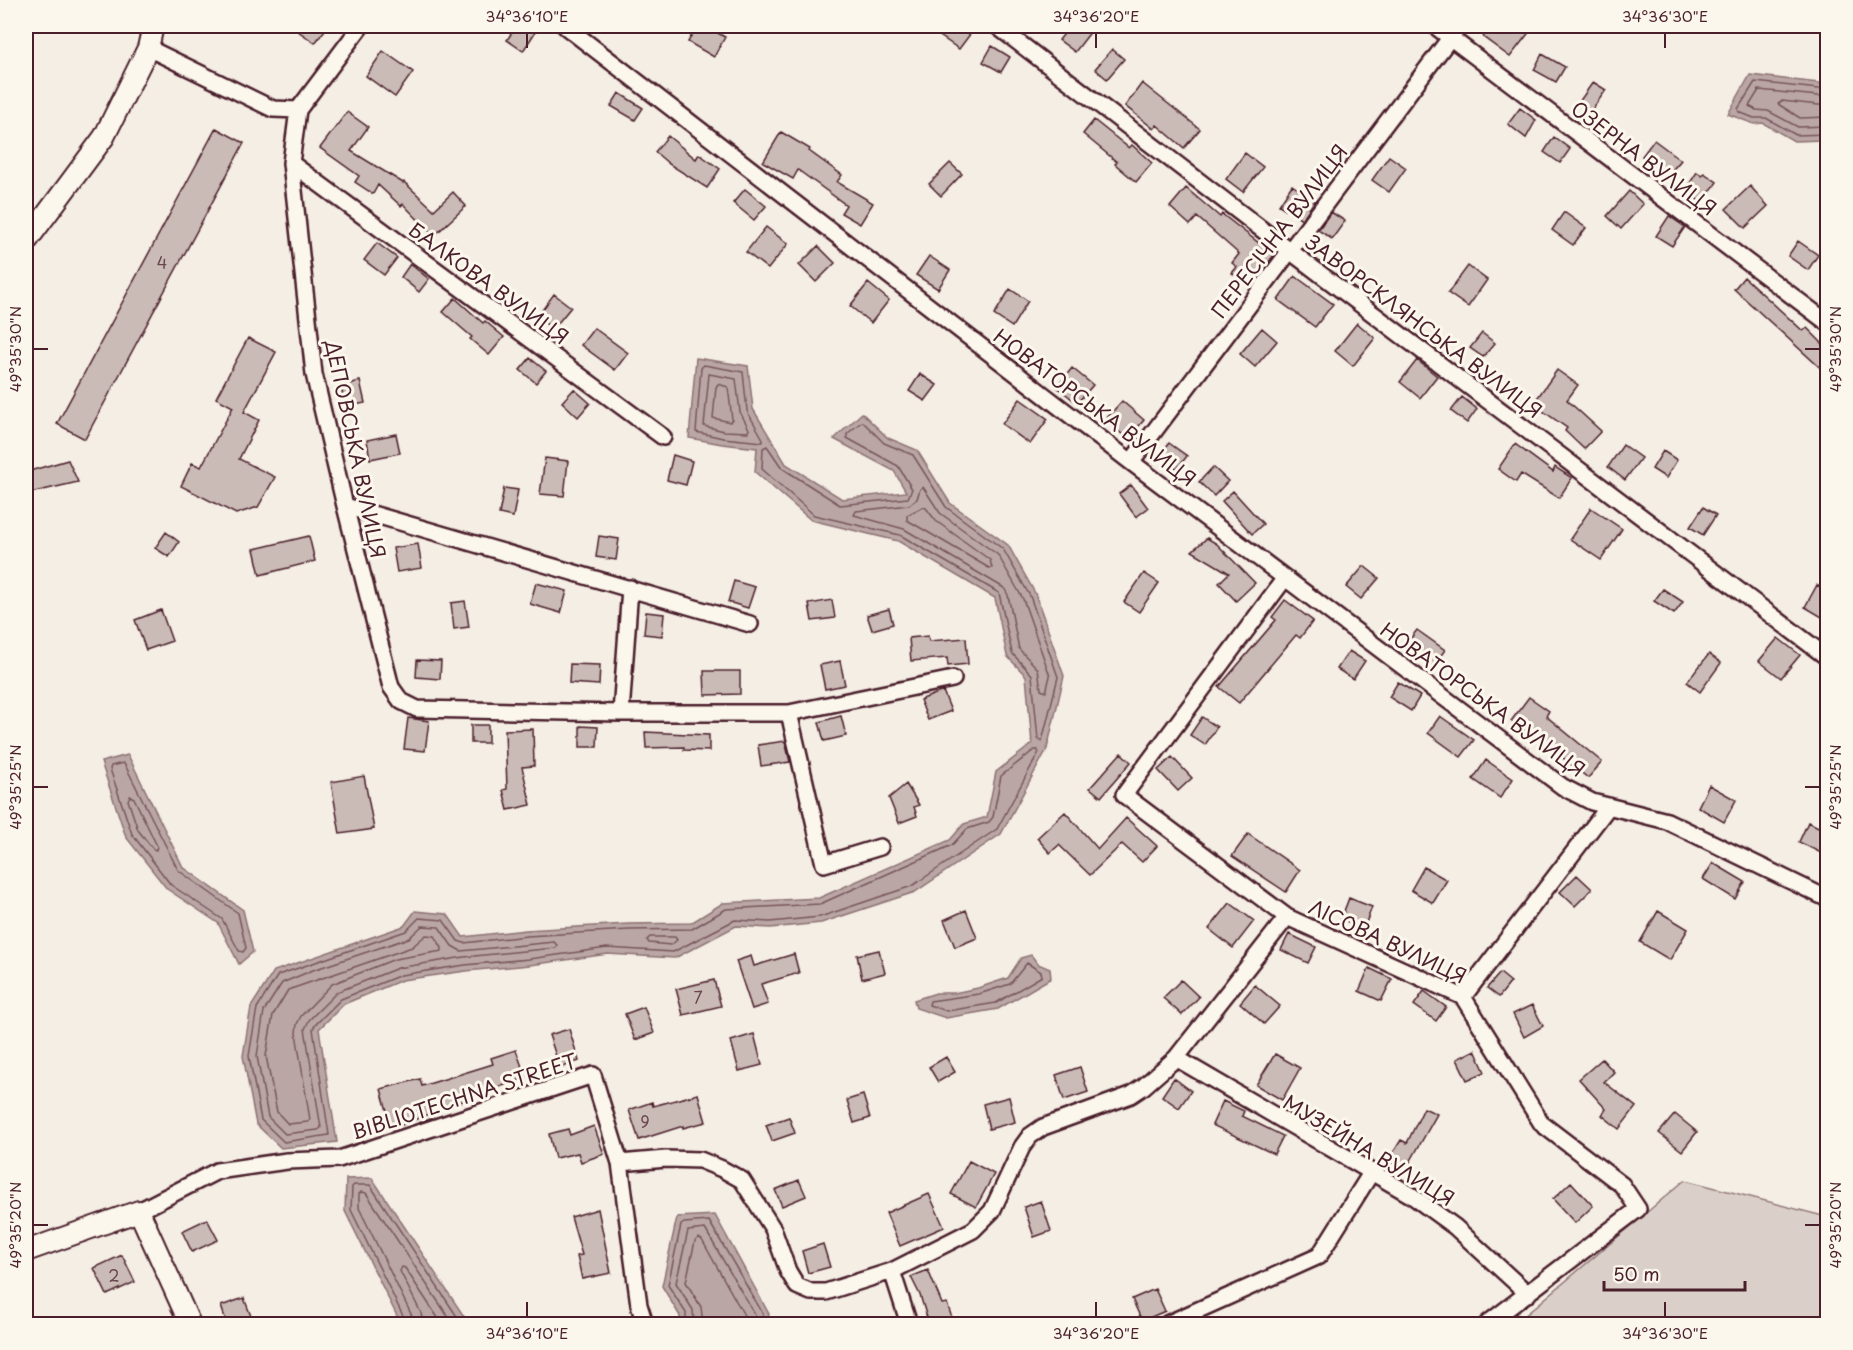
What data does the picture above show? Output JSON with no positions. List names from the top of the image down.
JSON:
{
  "streets": {
    "street": [
      "ОЗЕРНА ВУЛИЦЯ",
      "ПЕРЕСІЧНА ВУЛИЦЯ",
      "БАЛКОВА ВУЛИЦЯ",
      "ЗАВОРСКЛЯНСЬКА ВУЛИЦЯ",
      "НОВАТОРСЬКА ВУЛИЦЯ",
      "ДЕПОВСЬКА ВУЛИЦЯ",
      "ЛІСОВА ВУЛИЦЯ",
      "BIBLIOTECHNA STREET",
      "МУЗЕЙНА ВУЛИЦЯ"
    ]
  },
  "crossings": [
    ["ОЗЕРНА ВУЛИЦЯ", "ПЕРЕСІЧНА ВУЛИЦЯ"],
    ["ПЕРЕСІЧНА ВУЛИЦЯ", "ЗАВОРСКЛЯНСЬКА ВУЛИЦЯ"],
    ["ПЕРЕСІЧНА ВУЛИЦЯ", "НОВАТОРСЬКА ВУЛИЦЯ"],
    ["БАЛКОВА ВУЛИЦЯ", "ДЕПОВСЬКА ВУЛИЦЯ"],
    ["НОВАТОРСЬКА ВУЛИЦЯ", "ЛІСОВА ВУЛИЦЯ"],
    ["ЛІСОВА ВУЛИЦЯ", "МУЗЕЙНА ВУЛИЦЯ"]
  ],
  "house_numbers": [
    "4",
    "7",
    "9",
    "2"
  ],
  "scale_bar": "50 m",
  "coordinates": [
    "34°36'10\"E",
    "34°36'20\"E",
    "34°36'30\"E",
    "49°35'30\"N",
    "49°35'25\"N",
    "49°35'20\"N"
  ]
}
